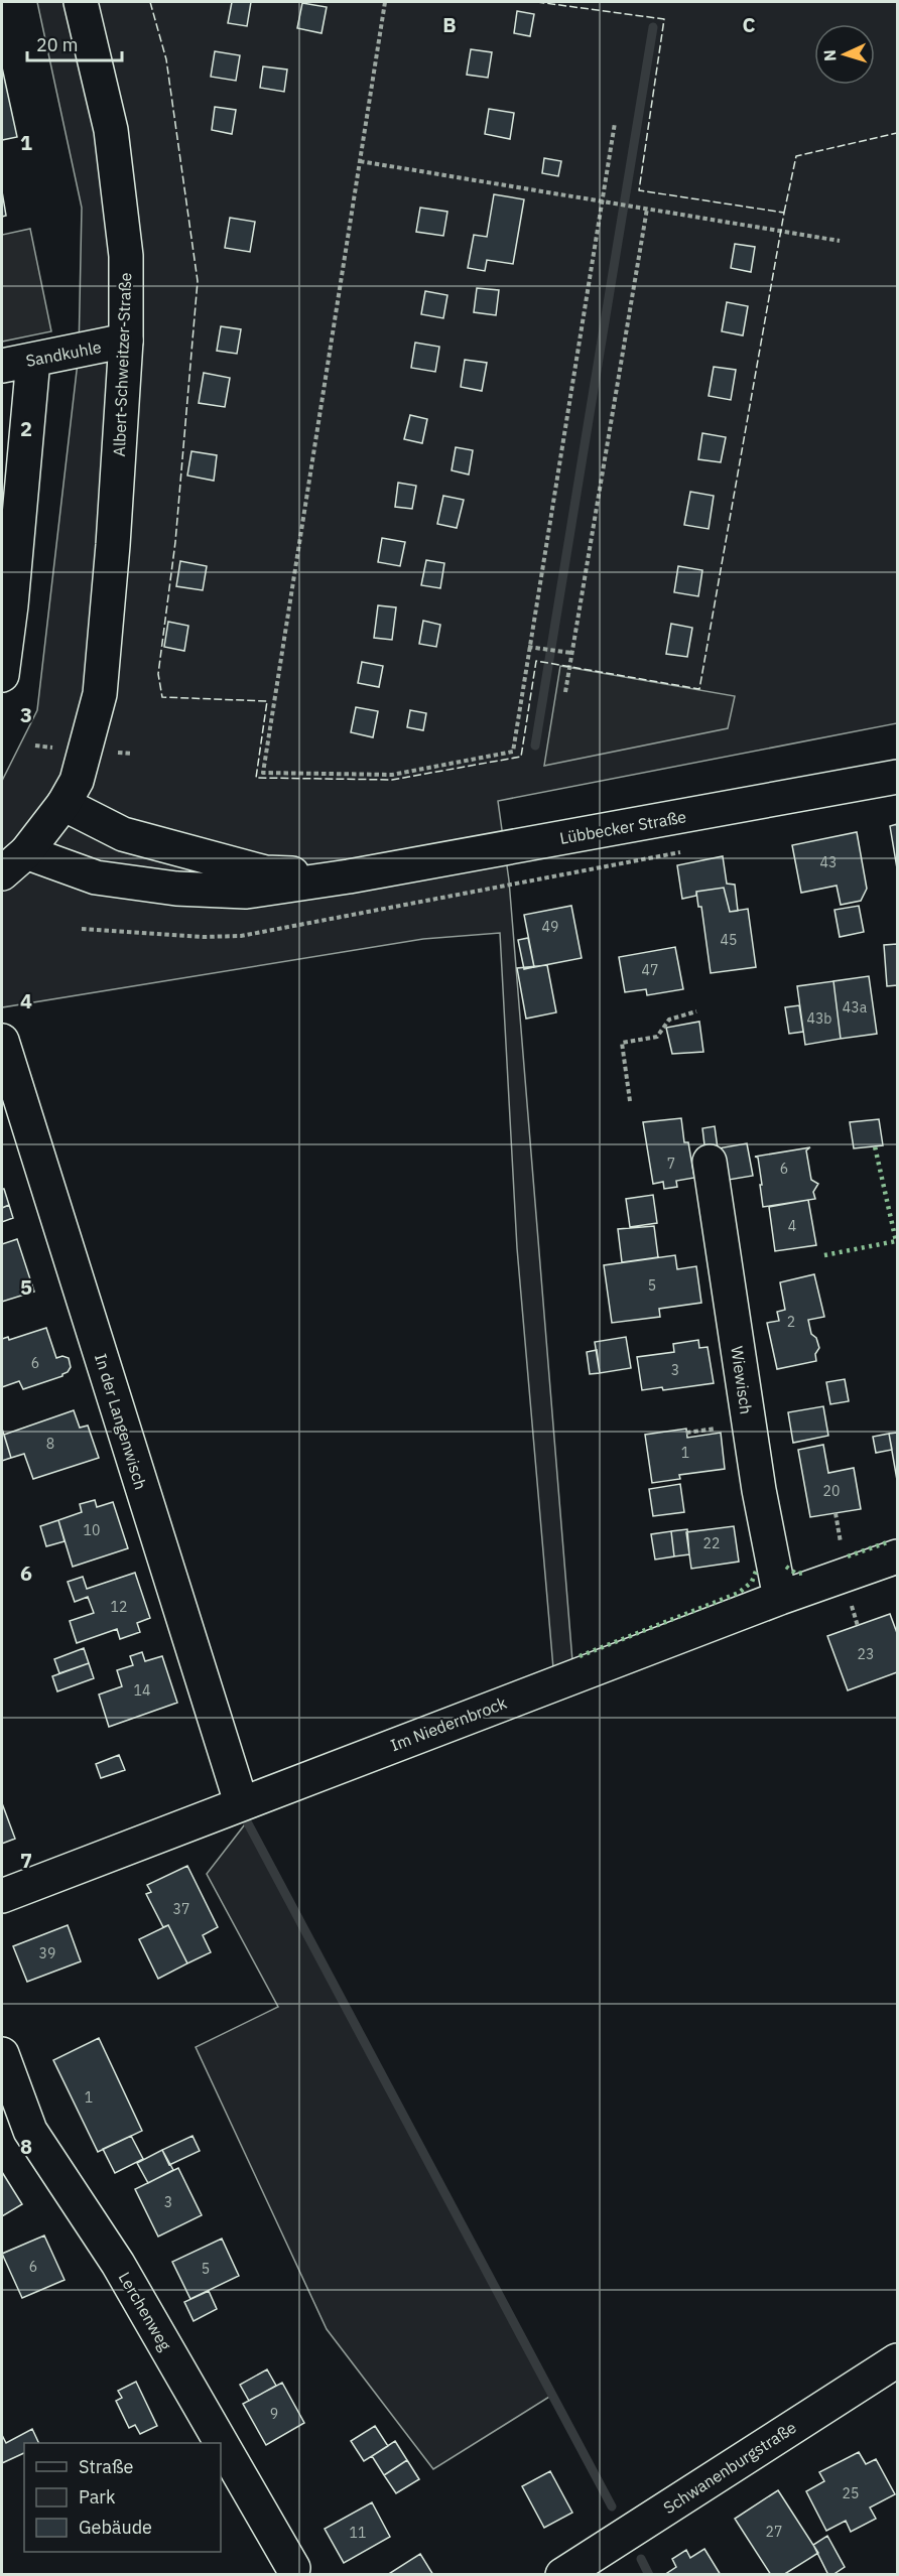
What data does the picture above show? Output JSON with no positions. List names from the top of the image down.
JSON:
{
  "streets": {
    "street": [
      "Sandkuhle",
      "Albert-Schweitzer-Straße",
      "Lübbecker Straße",
      "Wiewisch",
      "In der Langenwisch",
      "Im Niedernbrock",
      "Lerchenweg",
      "Schwanenburgstraße"
    ]
  },
  "crossings": [
    ["Sandkuhle", "Albert-Schweitzer-Straße"],
    ["Albert-Schweitzer-Straße", "Lübbecker Straße"],
    ["Wiewisch", "Im Niedernbrock"],
    ["In der Langenwisch", "Im Niedernbrock"]
  ],
  "house_numbers": [
    "43",
    "49",
    "45",
    "47",
    "43a",
    "43b",
    "7",
    "6",
    "4",
    "5",
    "2",
    "6",
    "3",
    "8",
    "1",
    "20",
    "10",
    "22",
    "12",
    "23",
    "14",
    "37",
    "39",
    "1",
    "3",
    "6",
    "5",
    "9",
    "25",
    "27",
    "11"
  ],
  "legend": ["Straße", "Park", "Gebäude"],
  "scale_bar": "20 m",
  "north": "left",
  "grid": {
    "columns": ["B", "C"],
    "rows": [
      "1",
      "2",
      "3",
      "4",
      "5",
      "6",
      "7",
      "8"
    ]
  }
}
